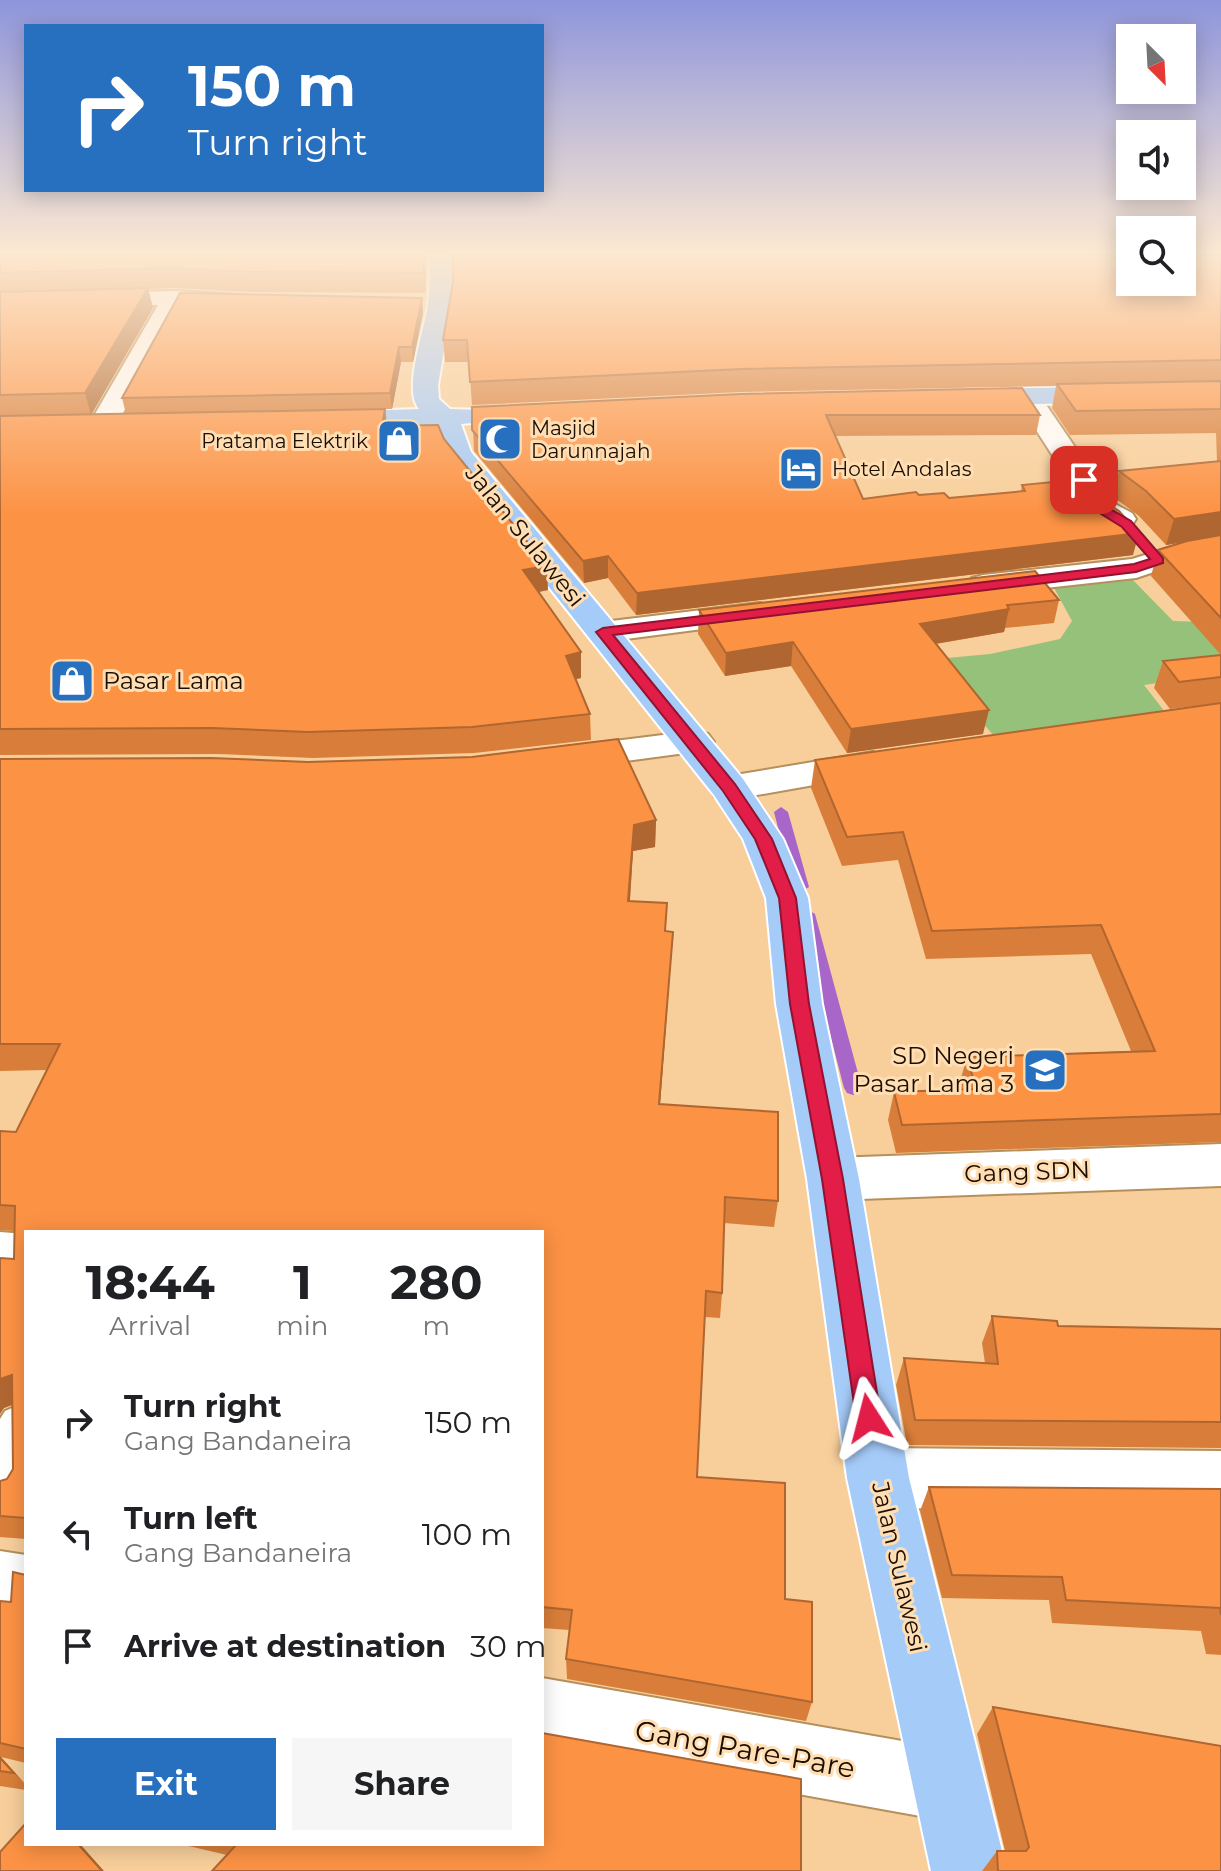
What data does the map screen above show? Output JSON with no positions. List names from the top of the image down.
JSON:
{
  "streets": {
    "main road": ["Jalan Sulawesi"],
    "street": ["Gang SDN", "Gang Pare-Pare"]
  },
  "crossings": [
    ["Jalan Sulawesi", "Gang SDN"],
    ["Jalan Sulawesi", "Gang Pare-Pare"]
  ],
  "places": {
    "mosque": ["Masjid Darunnajah"],
    "shop": ["Pratama Elektrik", "Pasar Lama"],
    "hotel": ["Hotel Andalas"],
    "school or university": ["SD Negeri Pasar Lama 3"]
  },
  "north": "bottom right",
  "page": {
    "turn": ["150 m", "Turn right"],
    "eta": [
      "18:44",
      "Arrival",
      "1",
      "min",
      "280",
      "m"
    ],
    "list": [
      {
        "name": "Turn right",
        "note": "Gang Bandaneira",
        "value": "150 m"
      },
      {
        "name": "Turn left",
        "note": "Gang Bandaneira",
        "value": "100 m"
      },
      {
        "name": "Arrive at destination",
        "value": "30 m"
      }
    ],
    "buttons": ["Exit", "Share"]
  }
}
